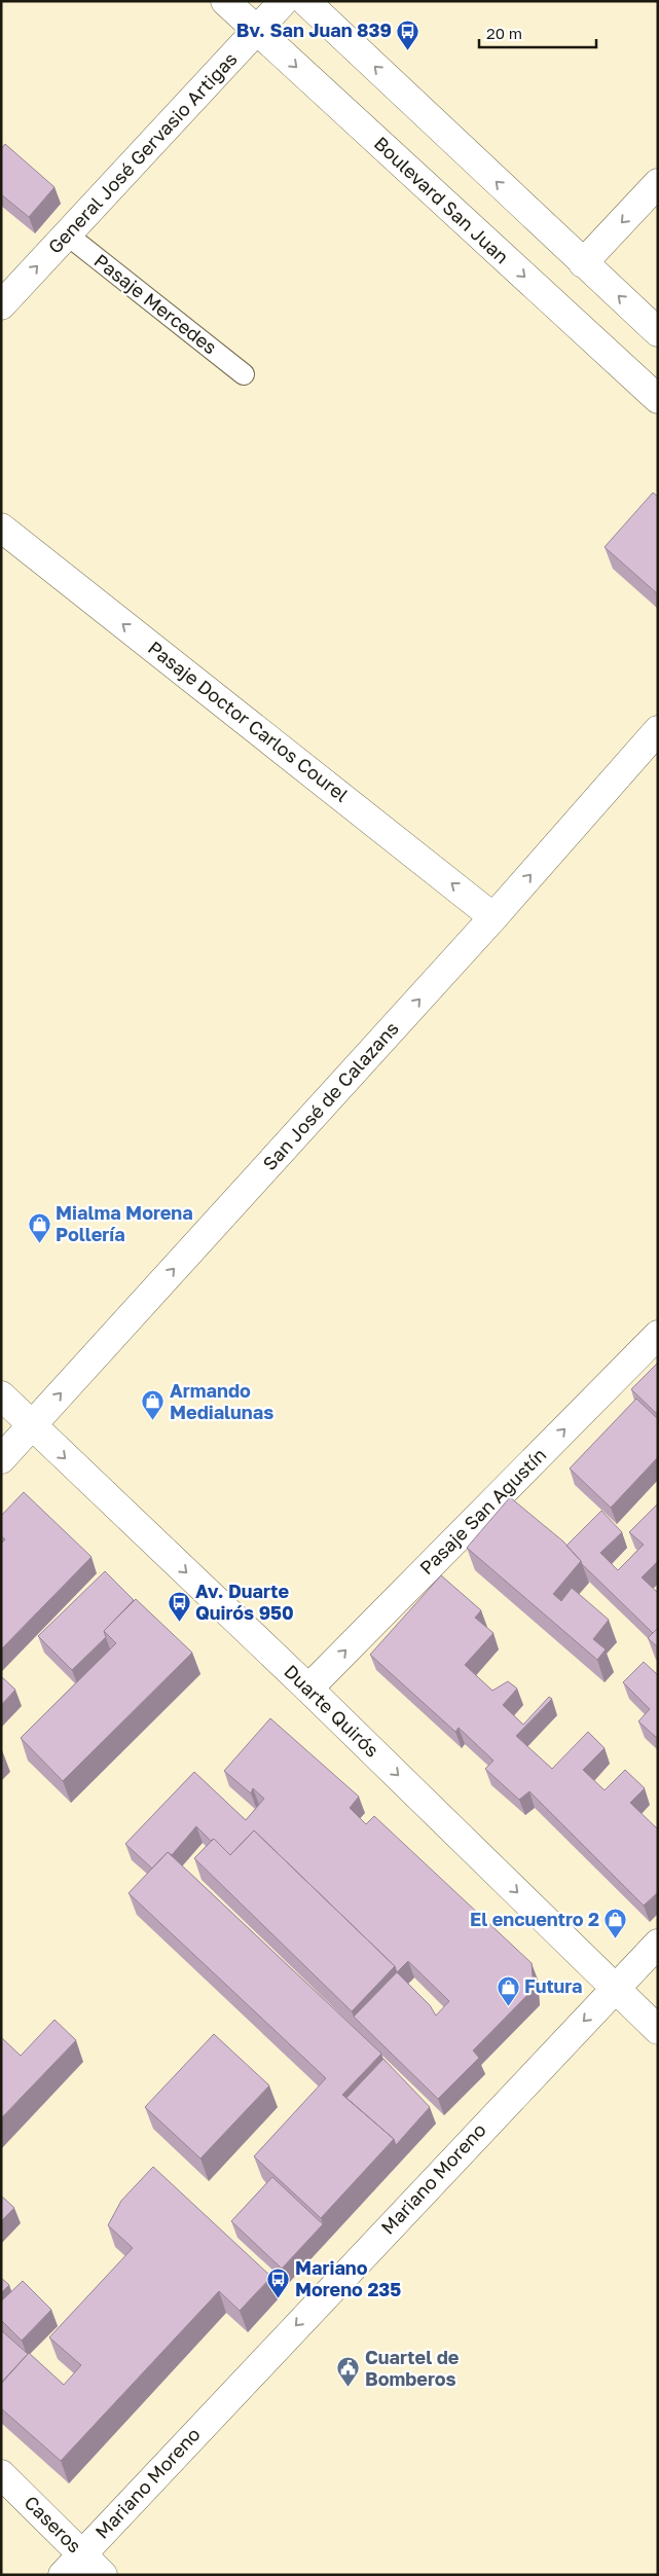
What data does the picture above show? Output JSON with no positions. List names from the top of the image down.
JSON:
{
  "streets": {
    "street": [
      "General José Gervasio Artigas",
      "Boulevard San Juan",
      "Pasaje Doctor Carlos Courel",
      "San José de Calazans",
      "Pasaje San Agustín",
      "Duarte Quirós",
      "Mariano Moreno",
      "Caseros"
    ],
    "lane": ["Pasaje Mercedes"]
  },
  "crossings": [
    ["General José Gervasio Artigas", "Boulevard San Juan"],
    ["General José Gervasio Artigas", "Pasaje Mercedes"],
    ["Pasaje Doctor Carlos Courel", "San José de Calazans"],
    ["San José de Calazans", "Duarte Quirós"],
    ["Pasaje San Agustín", "Duarte Quirós"],
    ["Duarte Quirós", "Mariano Moreno"],
    ["Mariano Moreno", "Caseros"]
  ],
  "one_way": [
    "Pasaje Doctor Carlos Courel",
    "San José de Calazans",
    "Pasaje San Agustín",
    "Duarte Quirós",
    "Mariano Moreno"
  ],
  "places": {
    "bus stop": ["Bv. San Juan 839", "Av. Duarte Quirós 950", "Mariano Moreno 235"],
    "shop": [
      "Mialma Morena Pollería",
      "Armando Medialunas",
      "El encuentro 2",
      "Futura"
    ],
    "public building": ["Cuartel de Bomberos"]
  },
  "scale_bar": "20 m"
}
